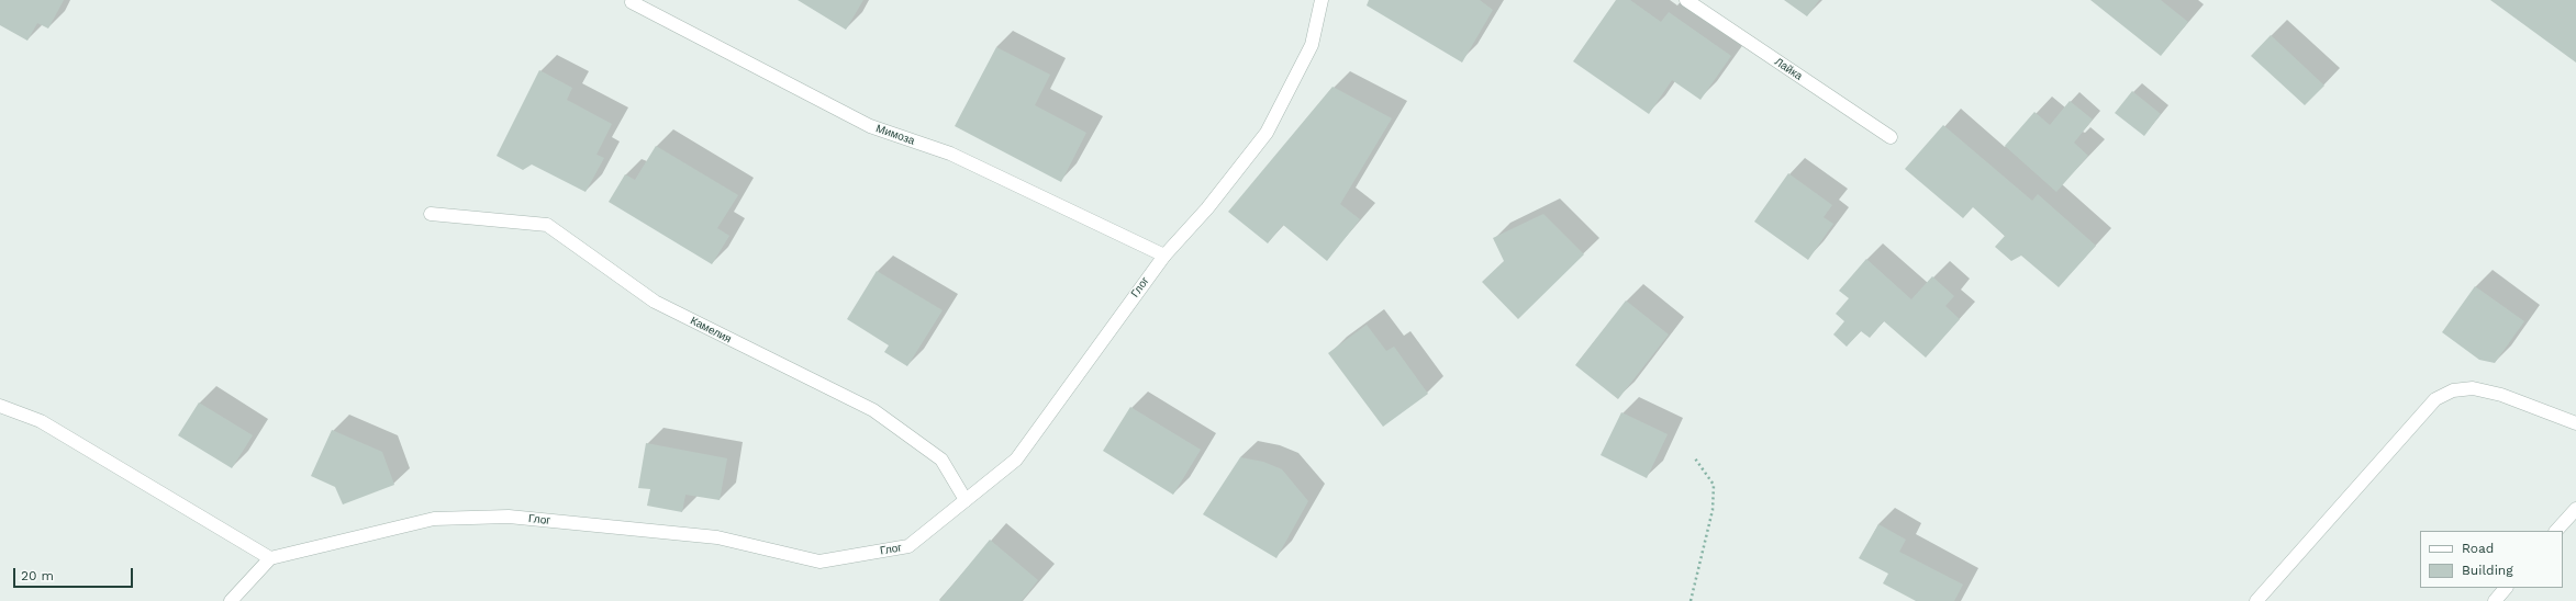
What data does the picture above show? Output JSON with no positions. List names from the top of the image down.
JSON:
{
  "streets": {
    "street": [
      "Лайка",
      "Мимоза",
      "Глог",
      "Камелия"
    ]
  },
  "crossings": [
    ["Мимоза", "Глог"],
    ["Глог", "Камелия"]
  ],
  "legend": ["Road", "Building"],
  "scale_bar": "20 m"
}
